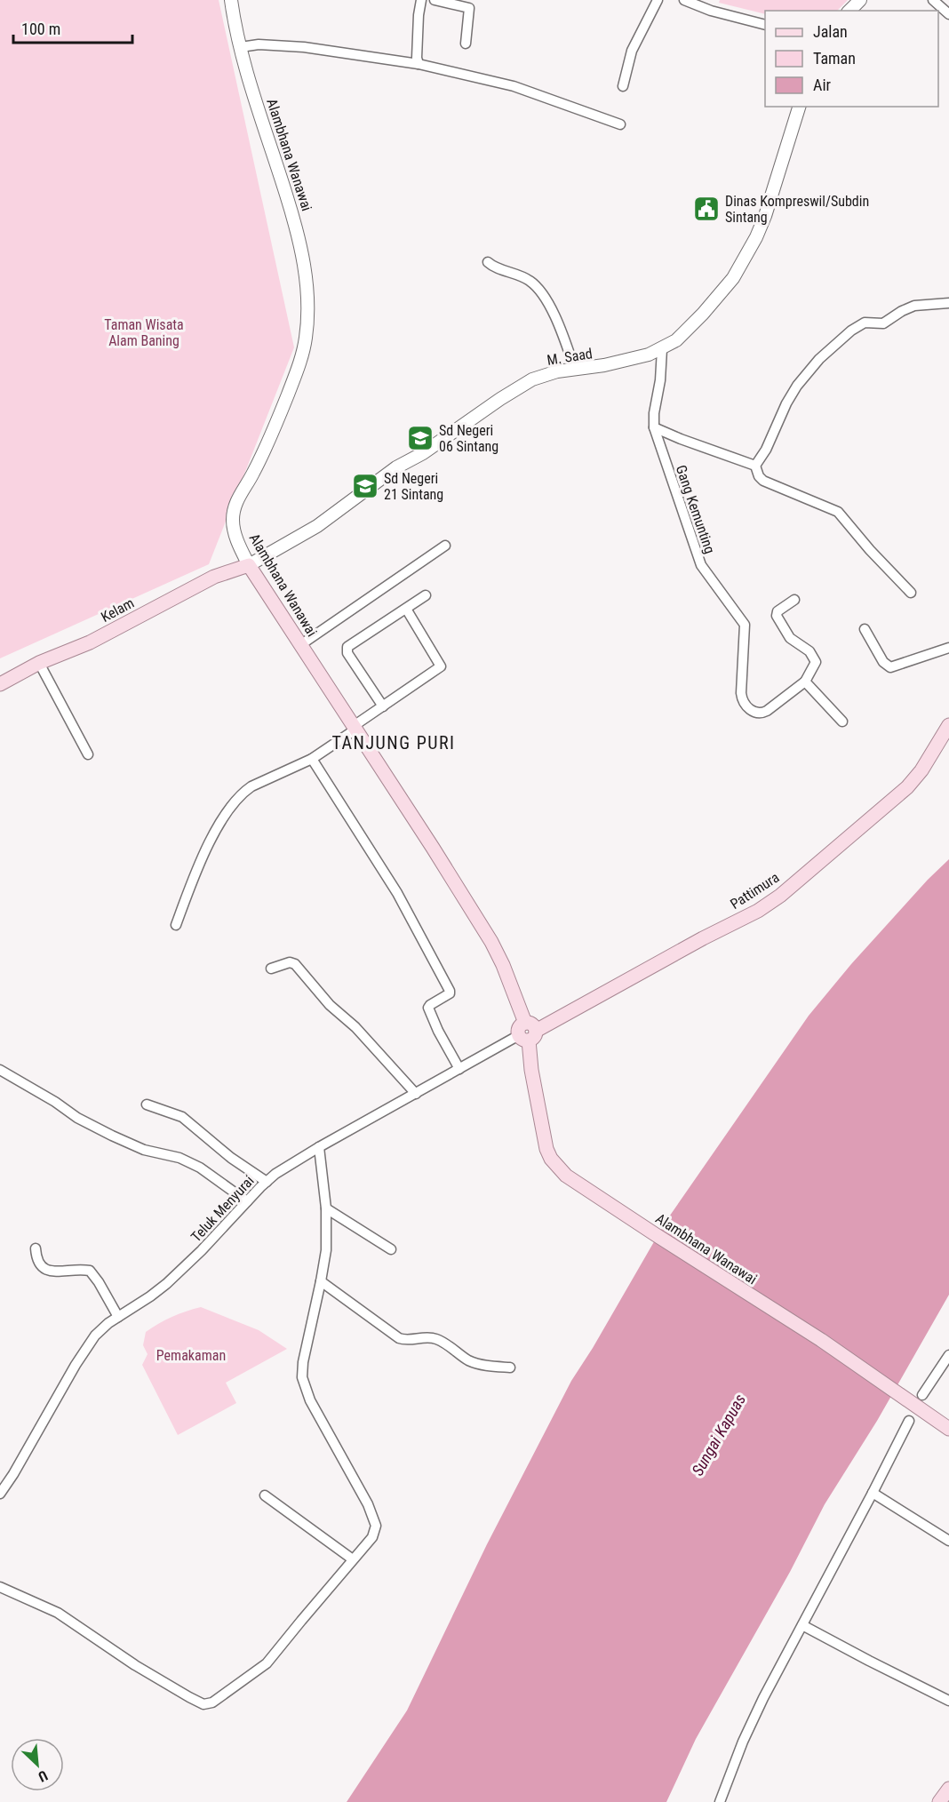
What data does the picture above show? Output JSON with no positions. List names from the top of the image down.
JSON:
{
  "streets": {
    "main road": ["Alambhana Wanawai", "Kelam", "Pattimura"],
    "street": ["M. Saad", "Gang Kemunting", "Teluk Menyurai"]
  },
  "crossings": [
    ["Alambhana Wanawai", "M. Saad"],
    ["Alambhana Wanawai", "Kelam"],
    ["Alambhana Wanawai", "Pattimura"],
    ["Alambhana Wanawai", "Teluk Menyurai"],
    ["M. Saad", "Gang Kemunting"],
    ["M. Saad", "Kelam"],
    ["Pattimura", "Teluk Menyurai"]
  ],
  "districts": ["TANJUNG PURI"],
  "water": ["Sungai Kapuas"],
  "parks": ["Taman Wisata Alam Baning", "Pemakaman"],
  "places": {
    "public building": ["Dinas Kompreswil/Subdin Sintang"],
    "school or university": ["Sd Negeri 06 Sintang", "Sd Negeri 21 Sintang"]
  },
  "legend": ["Jalan", "Taman", "Air"],
  "scale_bar": "100 m",
  "north": "bottom right"
}
